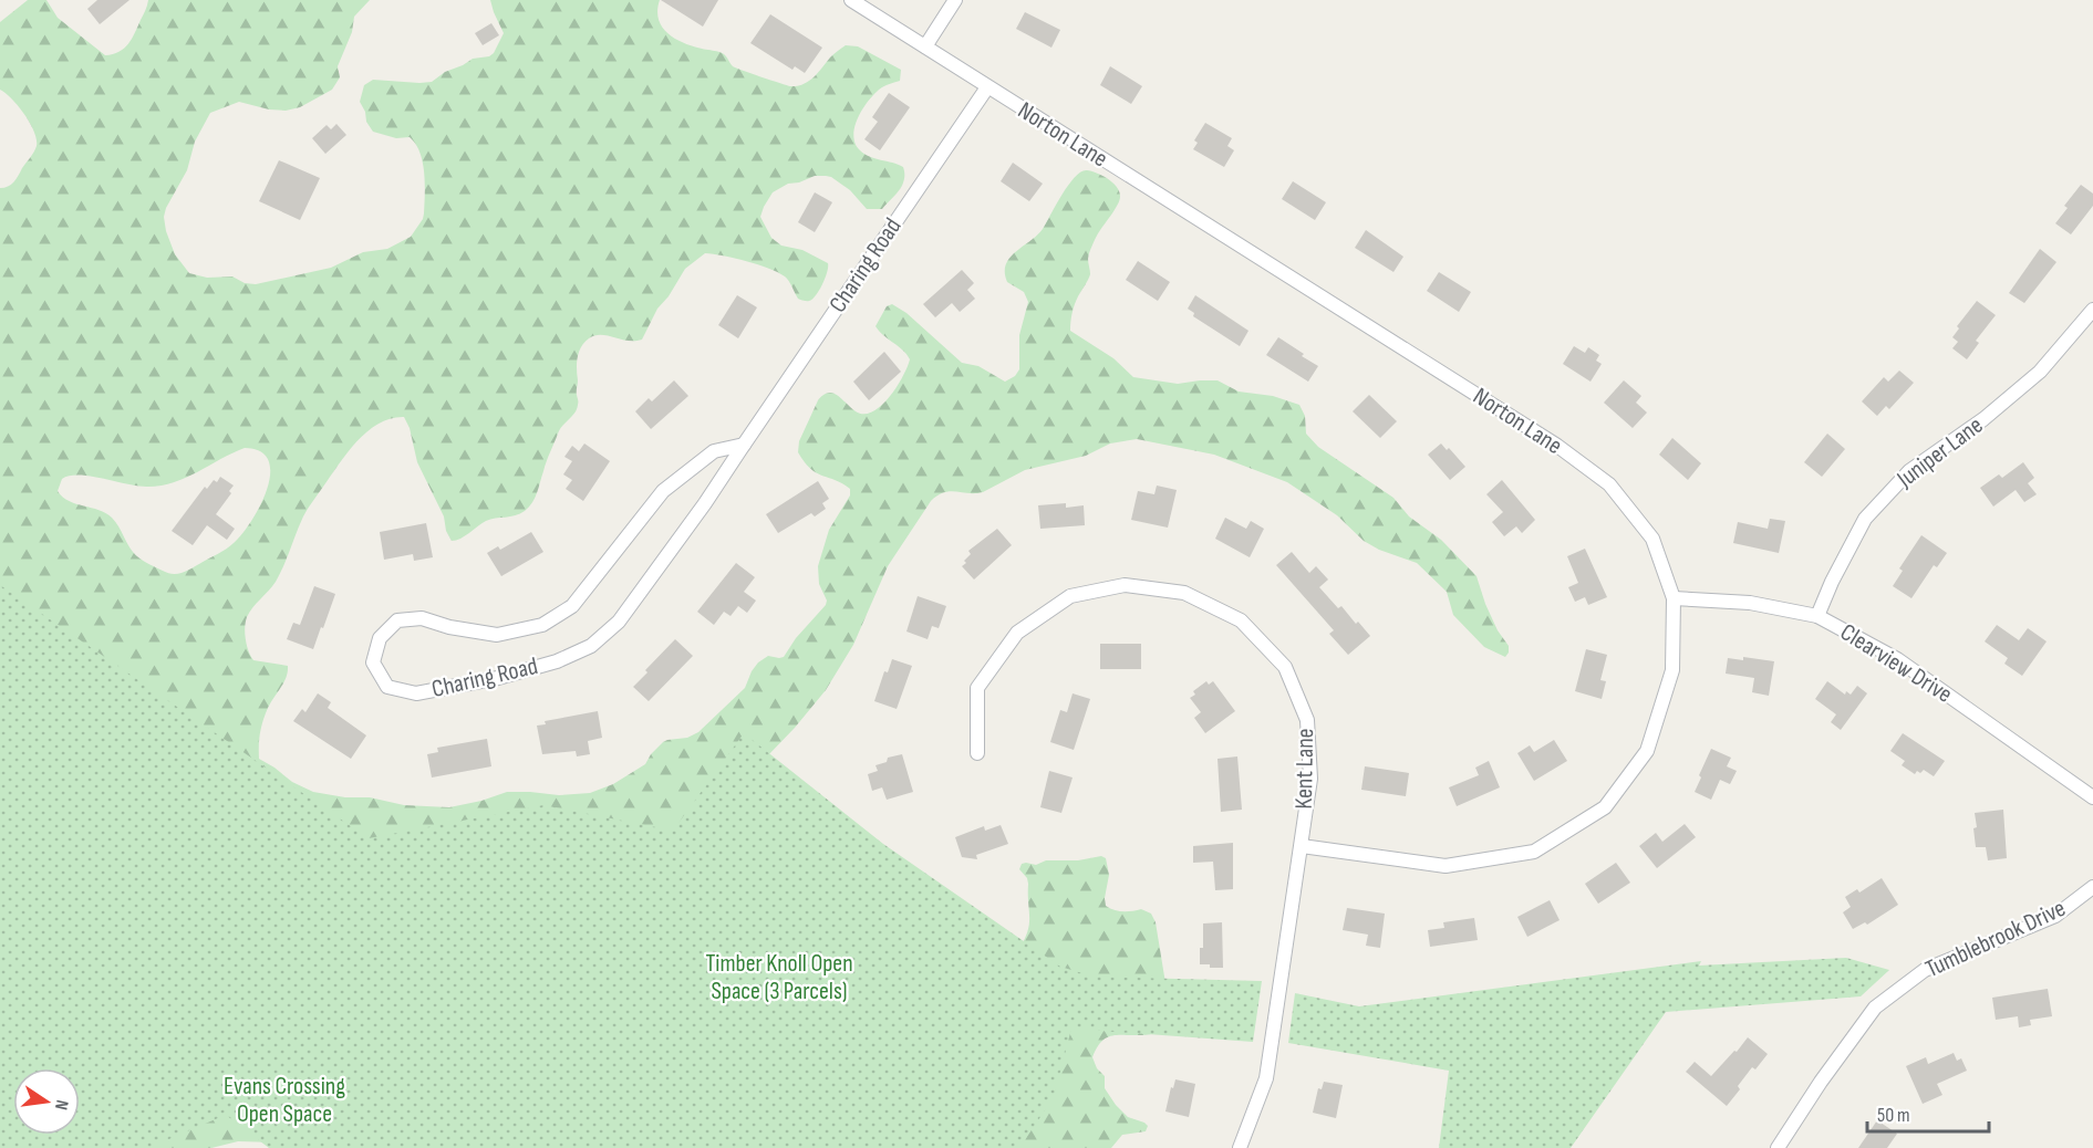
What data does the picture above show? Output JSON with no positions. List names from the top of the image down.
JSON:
{
  "streets": {
    "street": [
      "Norton Lane",
      "Charing Road",
      "Juniper Lane",
      "Clearview Drive",
      "Kent Lane",
      "Tumblebrook Drive"
    ]
  },
  "crossings": [
    ["Norton Lane", "Charing Road"],
    ["Norton Lane", "Clearview Drive"],
    ["Norton Lane", "Kent Lane"],
    ["Juniper Lane", "Clearview Drive"]
  ],
  "parks": ["Timber Knoll Open Space (3 Parcels)", "Evans Crossing Open Space"],
  "scale_bar": "50 m",
  "north": "right"
}
